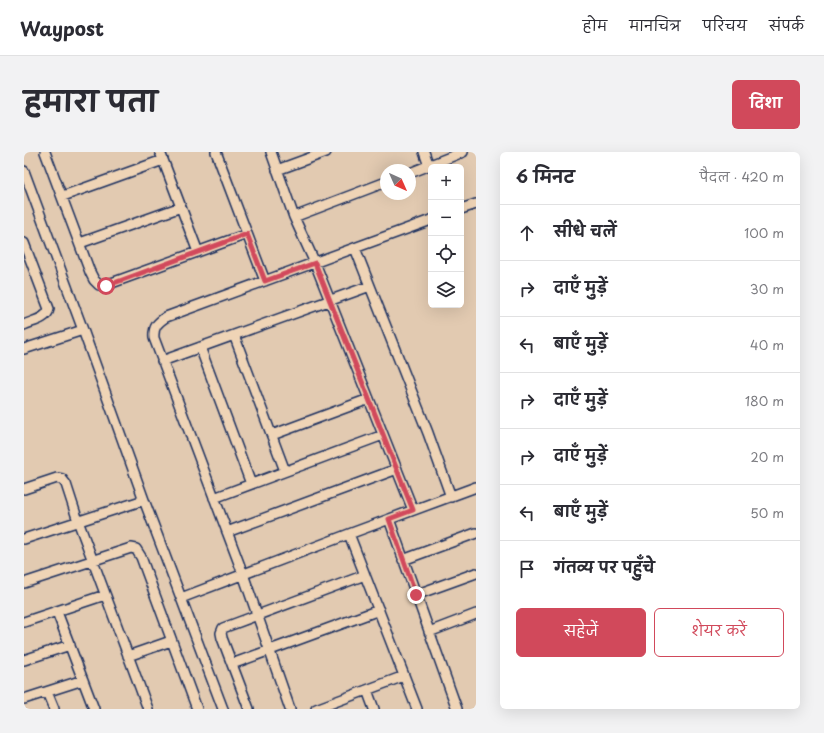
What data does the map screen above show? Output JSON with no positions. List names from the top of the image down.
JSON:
{
  "north": "bottom right",
  "page": {
    "header": "Waypost",
    "nav": [
      "होम",
      "मानचित्र",
      "परिचय",
      "संपर्क"
    ],
    "title": "हमारा पता",
    "buttons": [
      "दिशा",
      ["सहेजें", "शेयर करें"]
    ],
    "heading": ["6 मिनट", "पैदल · 420 m"],
    "map_buttons": ["+", "−"],
    "list": [
      ["सीधे चलें", "100 m"],
      ["दाएँ मुड़ें", "30 m"],
      ["बाएँ मुड़ें", "40 m"],
      ["दाएँ मुड़ें", "180 m"],
      ["दाएँ मुड़ें", "20 m"],
      ["बाएँ मुड़ें", "50 m"],
      "गंतव्य पर पहुँचे"
    ]
  }
}
